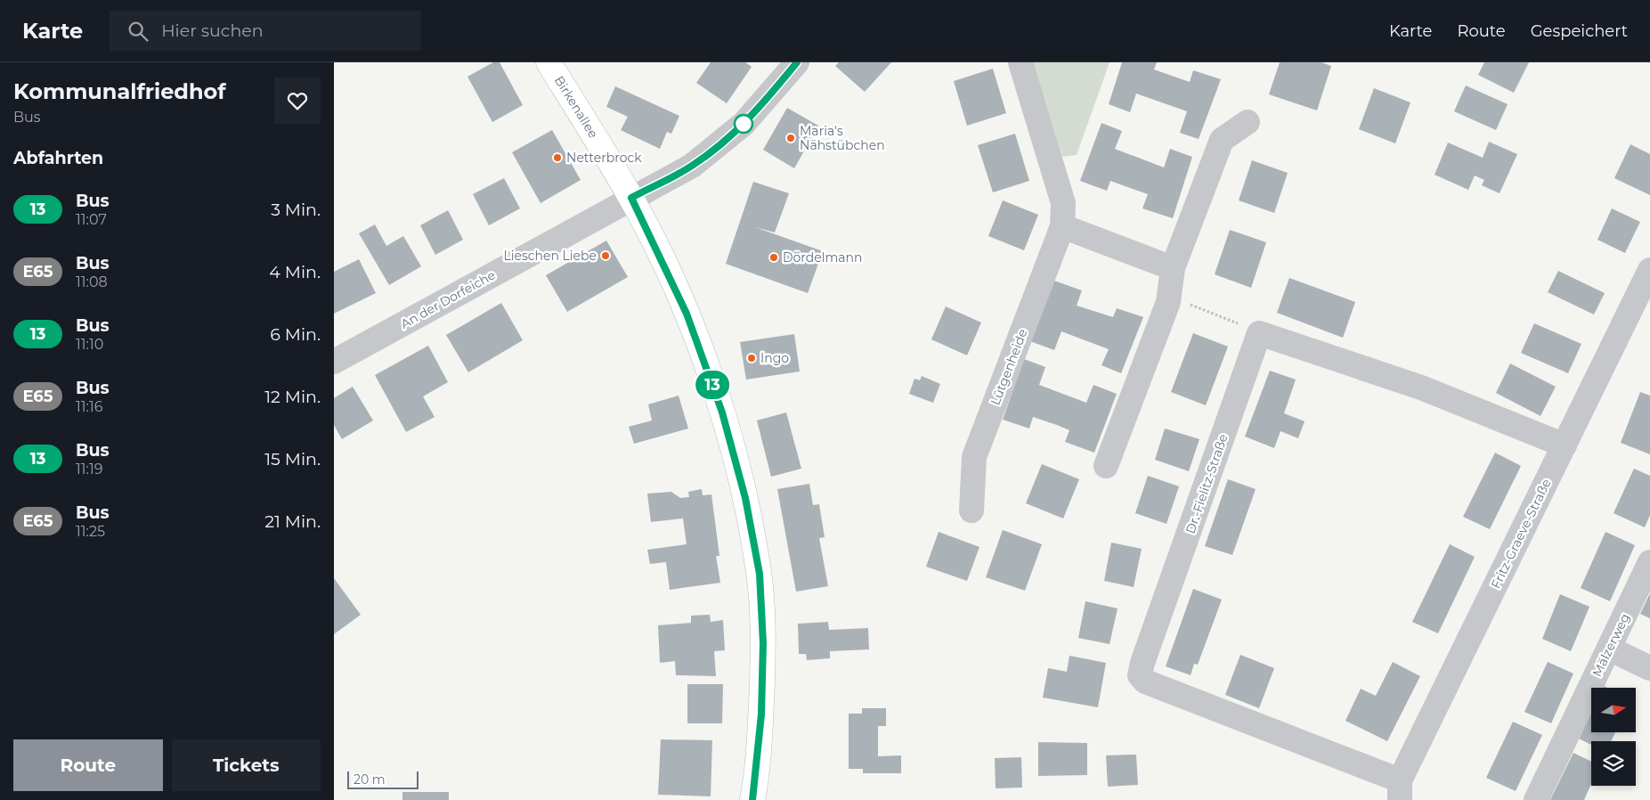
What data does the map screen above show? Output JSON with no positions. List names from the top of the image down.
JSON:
{
  "streets": {
    "main road": ["Birkenallee"],
    "street": [
      "An der Dorfeiche",
      "Lütgenheide",
      "Dr.-Fielitz-Straße",
      "Fritz-Graeve-Straße",
      "Mälzerweg"
    ]
  },
  "crossings": [
    ["Birkenallee", "An der Dorfeiche"],
    ["Dr.-Fielitz-Straße", "Fritz-Graeve-Straße"]
  ],
  "places": [
    "Maria's Nähstübchen",
    "Netterbrock",
    "Lieschen Liebe",
    "Dördelmann",
    "Ingo"
  ],
  "lines": ["bus line 13"],
  "scale_bar": "20 m",
  "north": "right",
  "page": {
    "header": "Karte",
    "search": "Hier suchen",
    "nav": ["Karte", "Route", "Gespeichert"],
    "heading": [
      ["Kommunalfriedhof", "Bus"],
      "Abfahrten"
    ],
    "on_map": "13",
    "list": [
      {
        "mark": "13",
        "name": "Bus",
        "note": "11:07",
        "value": "3 Min."
      },
      {
        "mark": "E65",
        "name": "Bus",
        "note": "11:08",
        "value": "4 Min."
      },
      {
        "mark": "13",
        "name": "Bus",
        "note": "11:10",
        "value": "6 Min."
      },
      {
        "mark": "E65",
        "name": "Bus",
        "note": "11:16",
        "value": "12 Min."
      },
      {
        "mark": "13",
        "name": "Bus",
        "note": "11:19",
        "value": "15 Min."
      },
      {
        "mark": "E65",
        "name": "Bus",
        "note": "11:25",
        "value": "21 Min."
      }
    ],
    "buttons": ["Route", "Tickets"],
    "scale": "20 m"
  }
}
